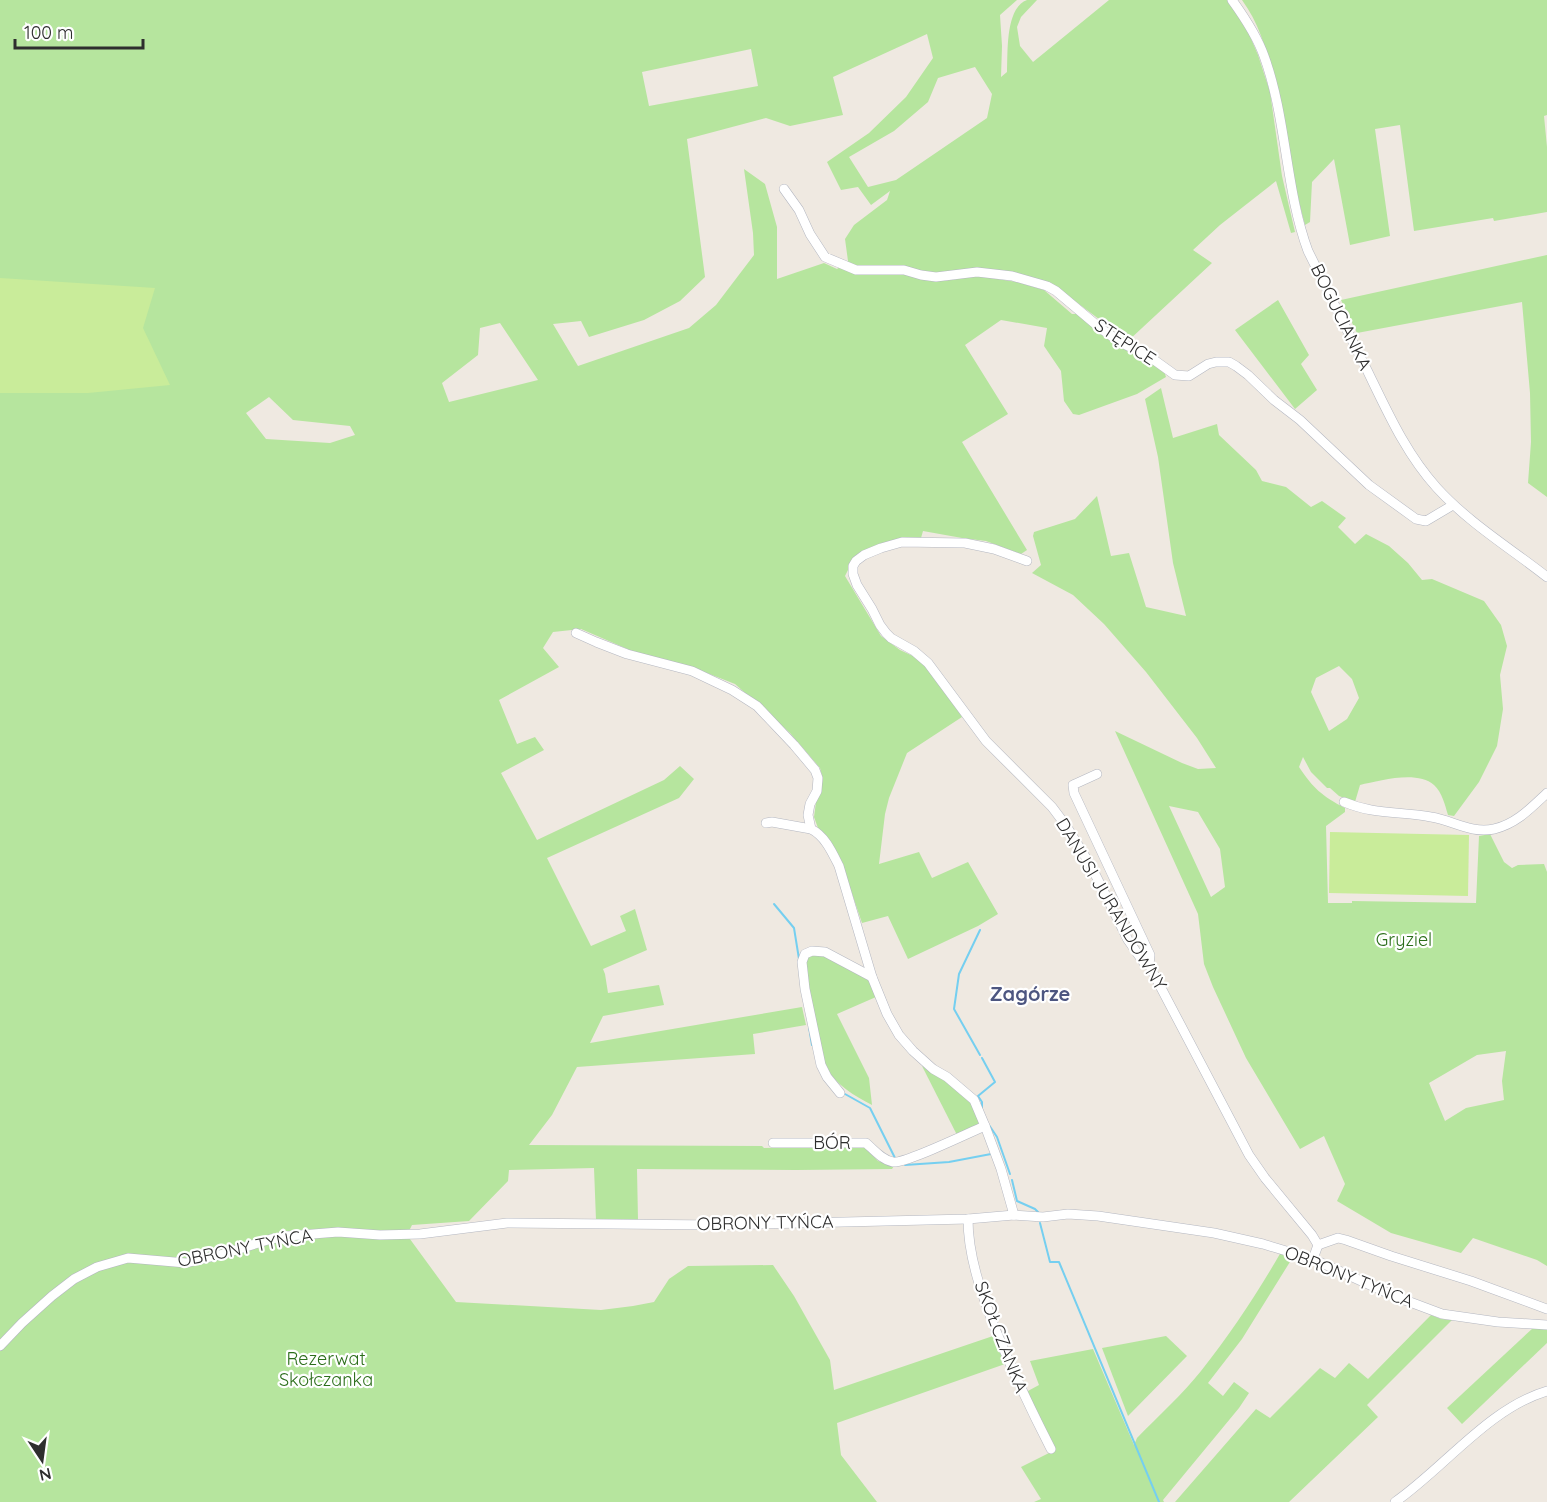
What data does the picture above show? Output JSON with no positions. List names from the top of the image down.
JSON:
{
  "streets": {
    "street": [
      "BOGUCIANKA",
      "STĘPICE",
      "DANUSI JURANDÓWNY",
      "BÓR",
      "OBRONY TYŃCA",
      "SKOŁCZANKA"
    ]
  },
  "crossings": [
    ["BOGUCIANKA", "STĘPICE"],
    ["OBRONY TYŃCA", "SKOŁCZANKA"]
  ],
  "districts": ["Zagórze"],
  "parks": ["Gryziel", "Rezerwat Skołczanka"],
  "scale_bar": "100 m",
  "north": "bottom"
}
